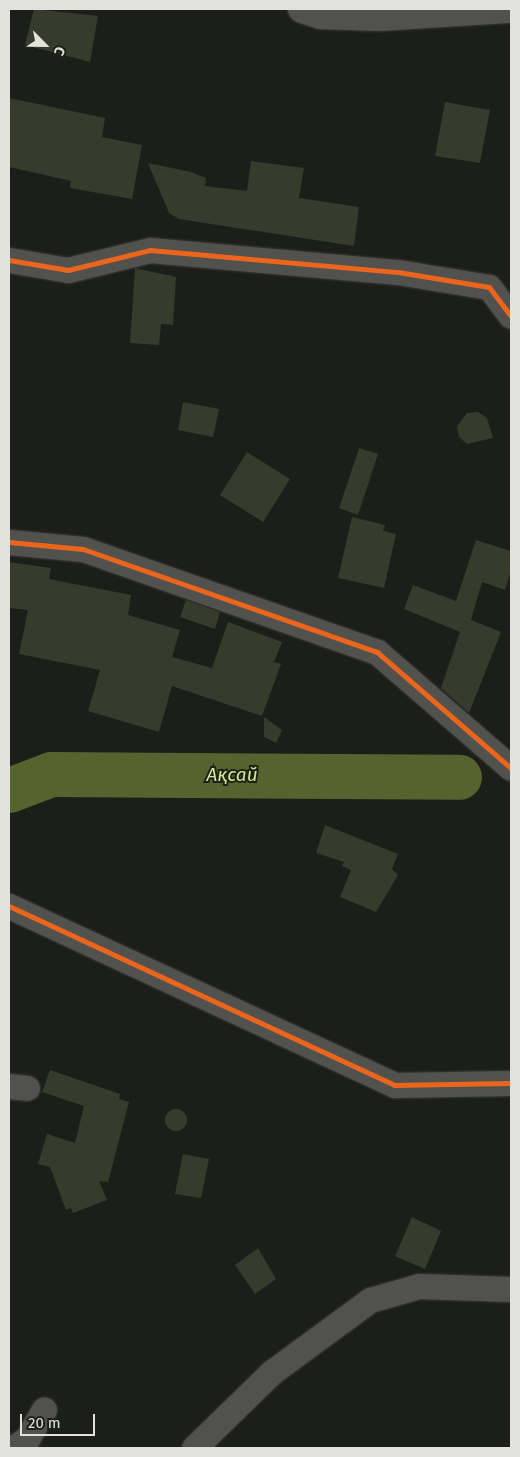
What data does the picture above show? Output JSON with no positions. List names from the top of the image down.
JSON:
{
  "water": ["Ақсай"],
  "scale_bar": "20 m",
  "north": "bottom right"
}
